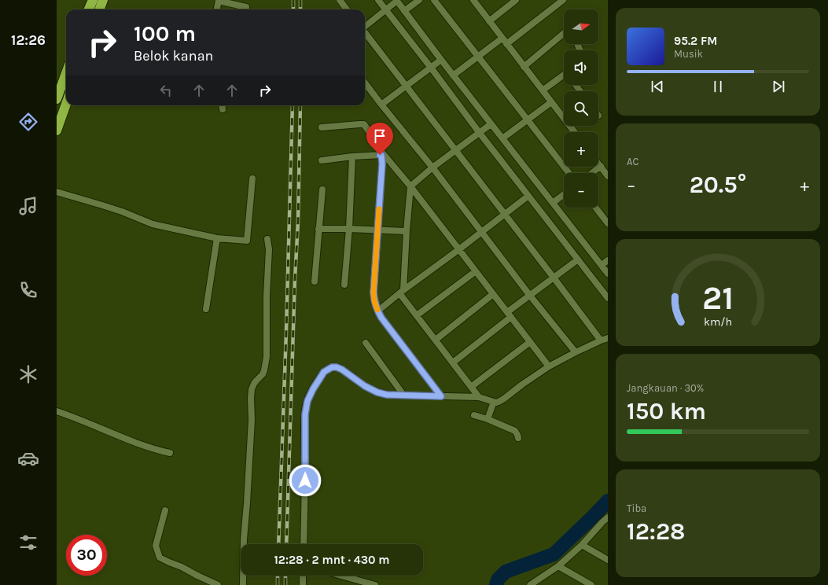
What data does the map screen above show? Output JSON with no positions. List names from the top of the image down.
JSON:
{
  "north": "right",
  "page": {
    "tabs": "12:26",
    "map_buttons": ["+", "−"],
    "turn": ["100 m", "Belok kanan"],
    "song": ["95.2 FM", "Musik"],
    "tile": [
      "AC",
      ["Jangkauan · 30%", "150 km"],
      ["Tiba", "12:28"]
    ],
    "heat": ["−", "20.5°", "+"],
    "limit": "30",
    "trip": "12:28 · 2 mnt · 430 m",
    "gauge": ["21", "km/h"]
  }
}
